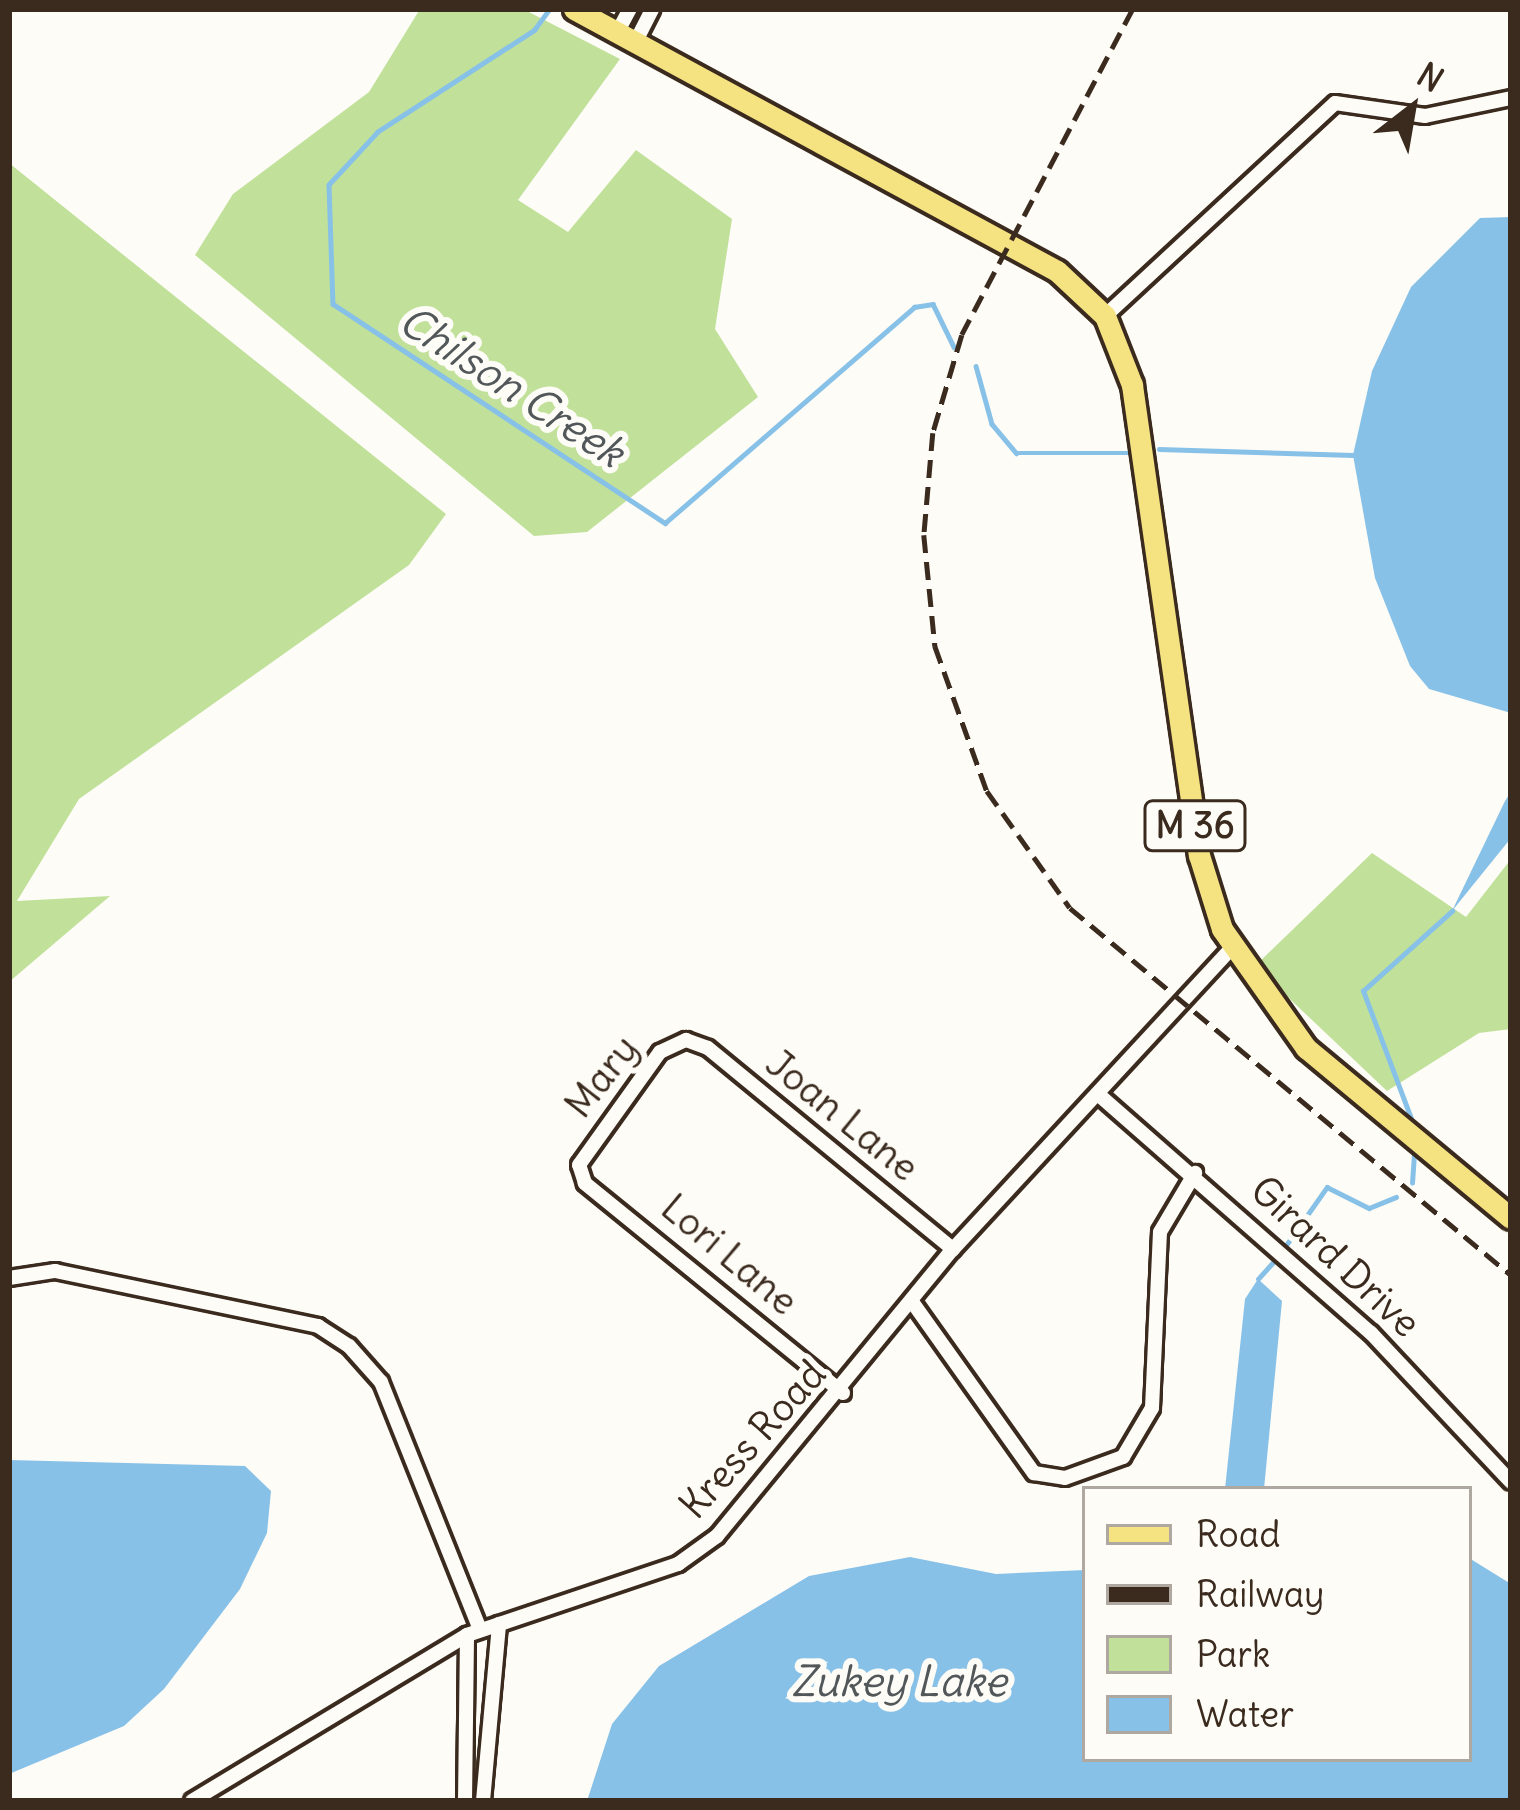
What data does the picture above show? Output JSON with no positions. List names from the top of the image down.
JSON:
{
  "streets": {
    "main road": ["M 36"],
    "street": [
      "Mary",
      "Joan Lane",
      "Lori Lane",
      "Girard Drive",
      "Kress Road"
    ]
  },
  "crossings": [
    ["M 36", "Kress Road"],
    ["Mary", "Joan Lane"],
    ["Mary", "Lori Lane"],
    ["Joan Lane", "Kress Road"],
    ["Lori Lane", "Kress Road"],
    ["Girard Drive", "Kress Road"]
  ],
  "water": ["Chilson Creek", "Zukey Lake"],
  "legend": [
    "Road",
    "Railway",
    "Park",
    "Water"
  ],
  "north": "top right"
}
